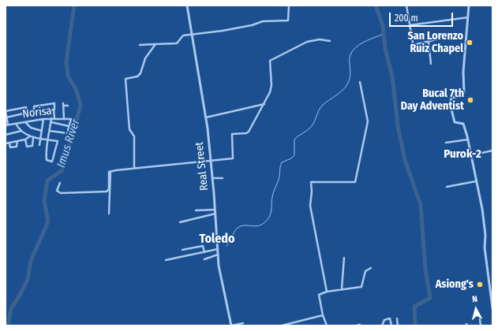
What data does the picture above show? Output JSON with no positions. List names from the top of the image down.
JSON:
{
  "streets": {
    "street": ["Norisa", "Real Street"]
  },
  "districts": ["Purok-2", "Toledo"],
  "water": ["Imus River"],
  "places": ["San Lorenzo Ruiz Chapel", "Bucal 7th Day Adventist", "Asiong's"],
  "scale_bar": "200 m",
  "north": "top"
}
